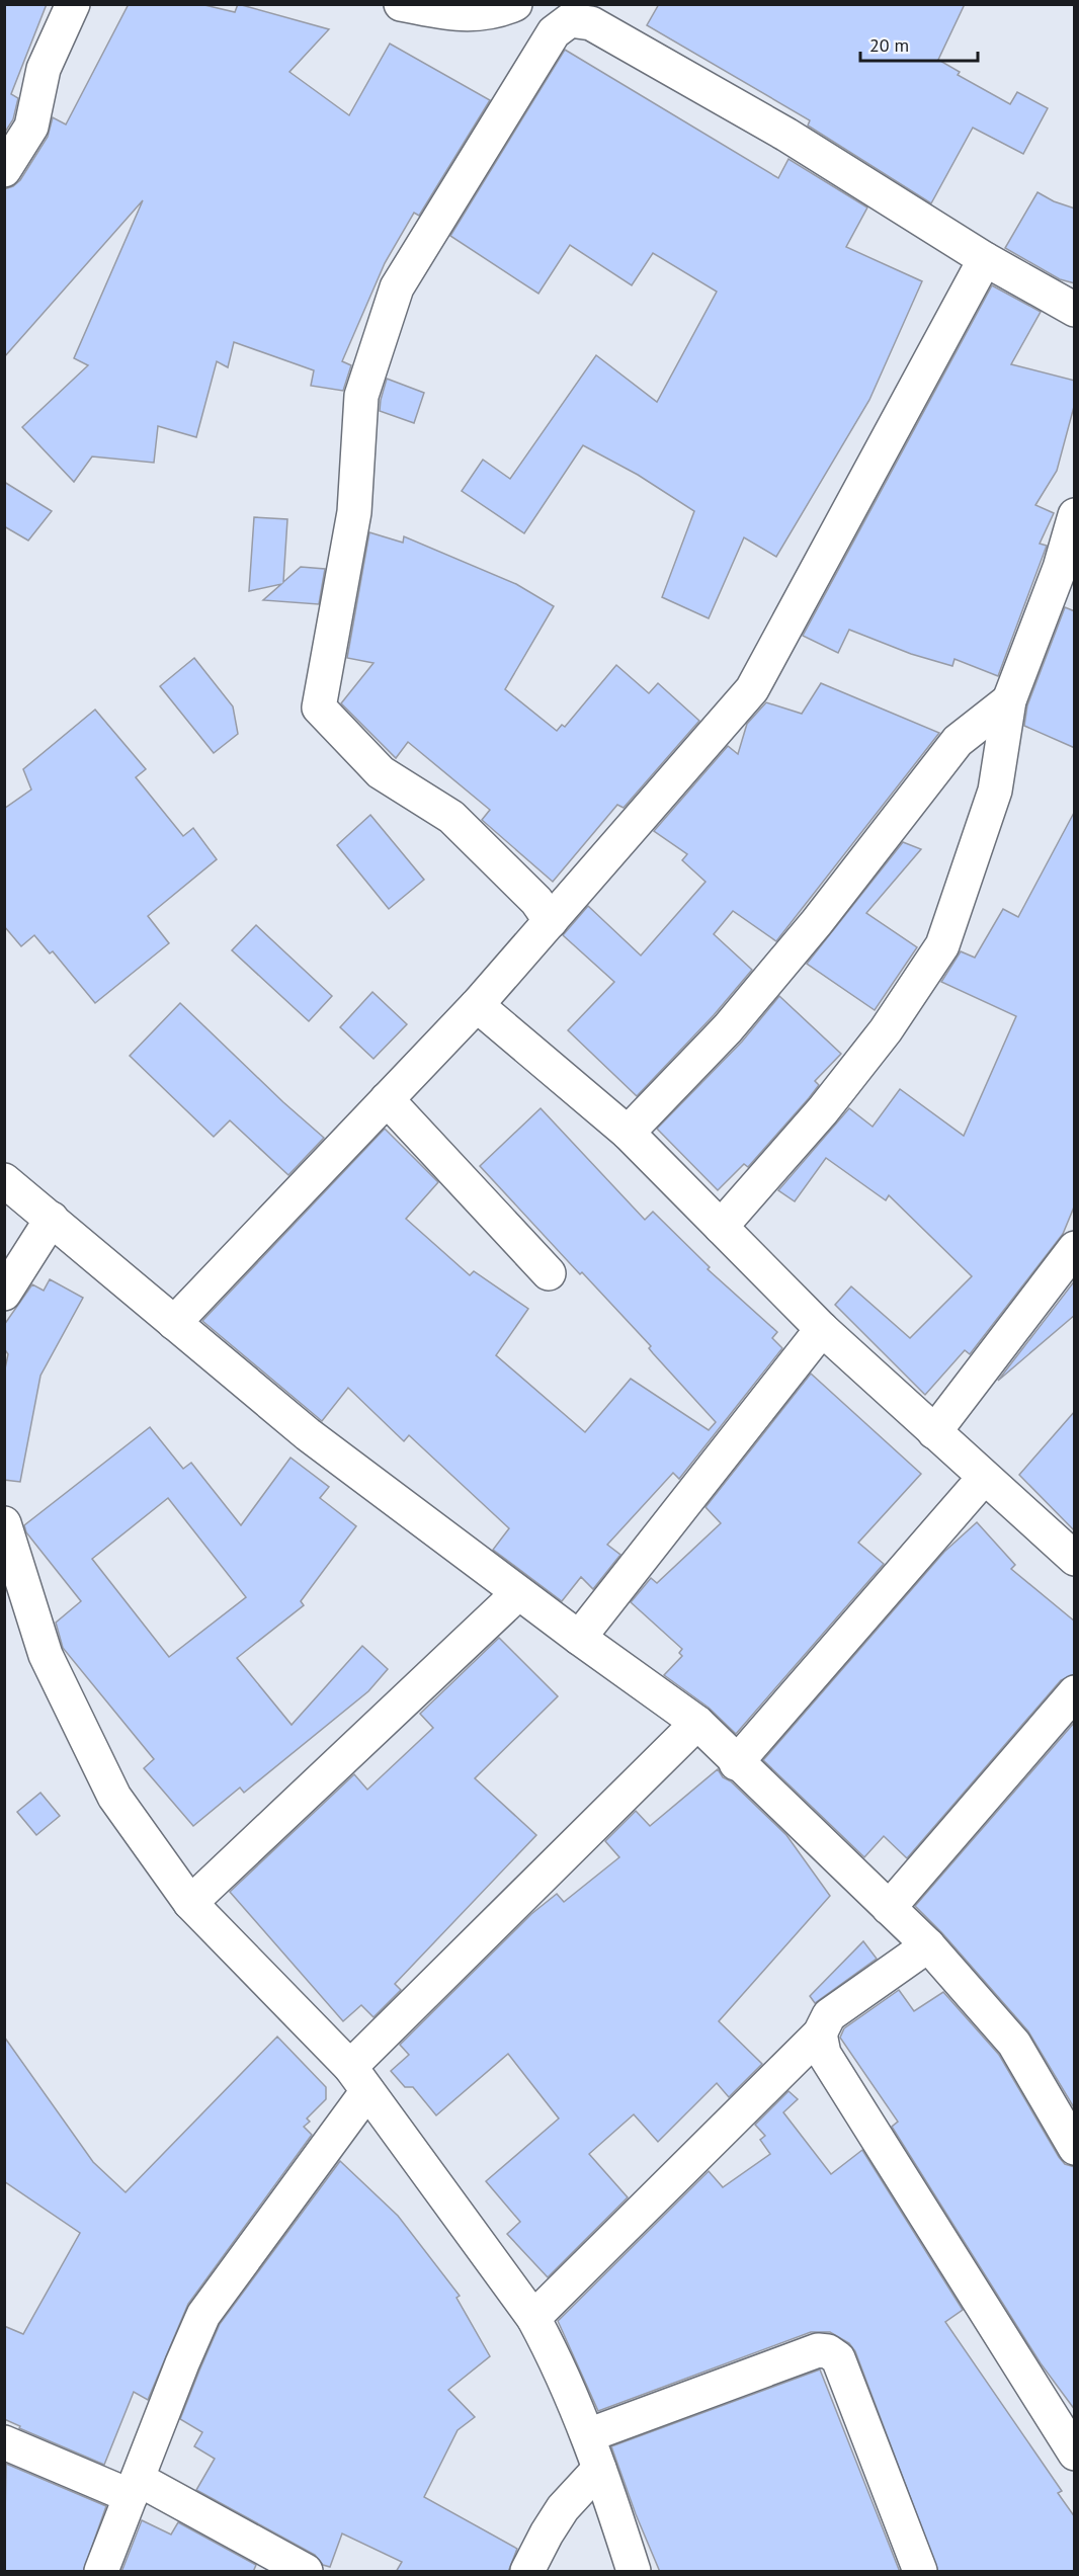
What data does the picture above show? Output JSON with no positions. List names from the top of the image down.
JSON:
{
  "scale_bar": "20 m"
}
